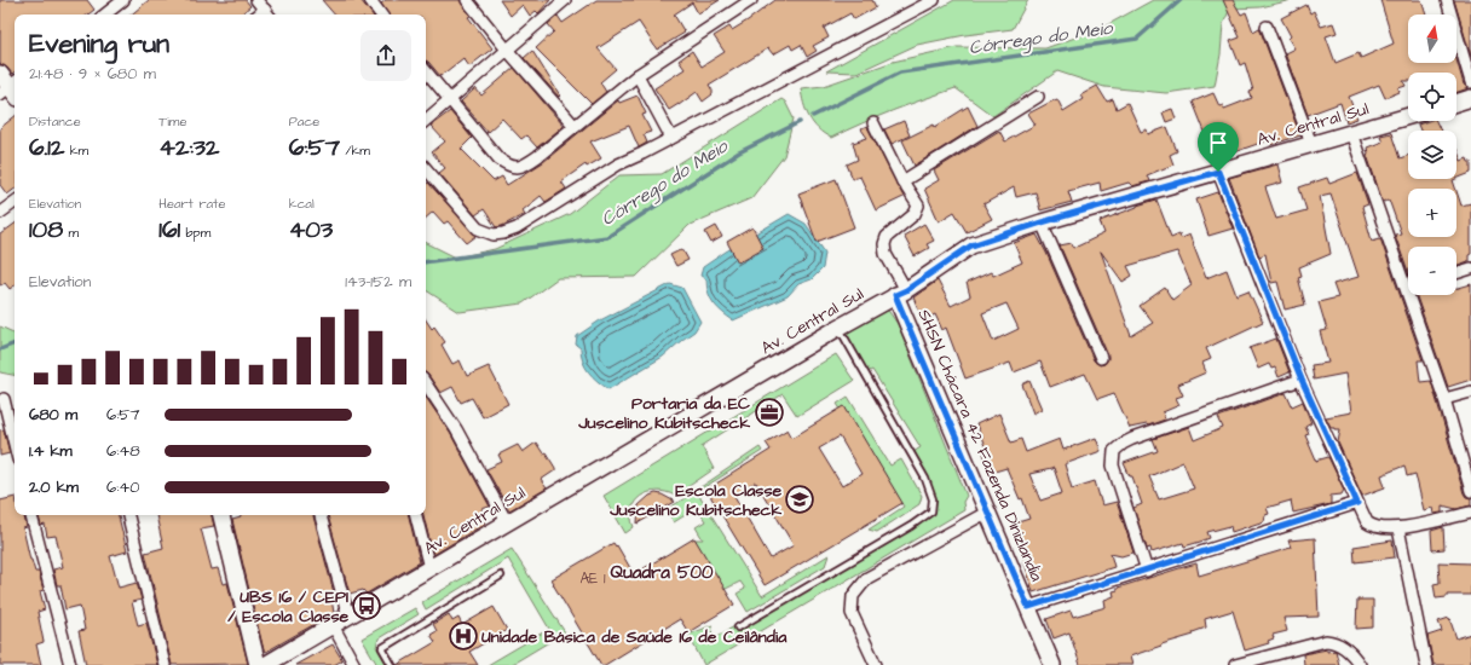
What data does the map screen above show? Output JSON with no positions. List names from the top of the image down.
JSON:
{
  "streets": {
    "street": ["Av. Central Sul", "SHSN Chácara 42 Fazenda Dinizlandia"]
  },
  "crossings": [
    ["Av. Central Sul", "SHSN Chácara 42 Fazenda Dinizlandia"]
  ],
  "districts": ["Quadra 500"],
  "water": ["Córrego do Meio"],
  "places": {
    "office": ["Portaria da EC Juscelino Kubitscheck"],
    "school or university": ["Escola Classe Juscelino Kubitscheck"],
    "bus stop": ["UBS 16 / CEPI / Escola Classe"],
    "hospital": ["Unidade Básica de Saúde 16 de Ceilândia"]
  },
  "house_numbers": ["AE 1"],
  "north": "top",
  "page": {
    "map_buttons": ["+", "−"],
    "heading": ["Evening run", "21:48 · 9 × 680 m"],
    "stats": [
      ["Distance", "6.12 km"],
      ["Time", "42:32"],
      ["Pace", "6:57 /km"],
      ["Elevation", "108 m"],
      ["Heart rate", "161 bpm"],
      ["kcal", "403"]
    ],
    "chart": ["Elevation", "143–152 m"],
    "list": [
      {
        "name": "680 m",
        "note": "6:57"
      },
      {
        "name": "1.4 km",
        "note": "6:48"
      },
      {
        "name": "2.0 km",
        "note": "6:40"
      }
    ]
  }
}
